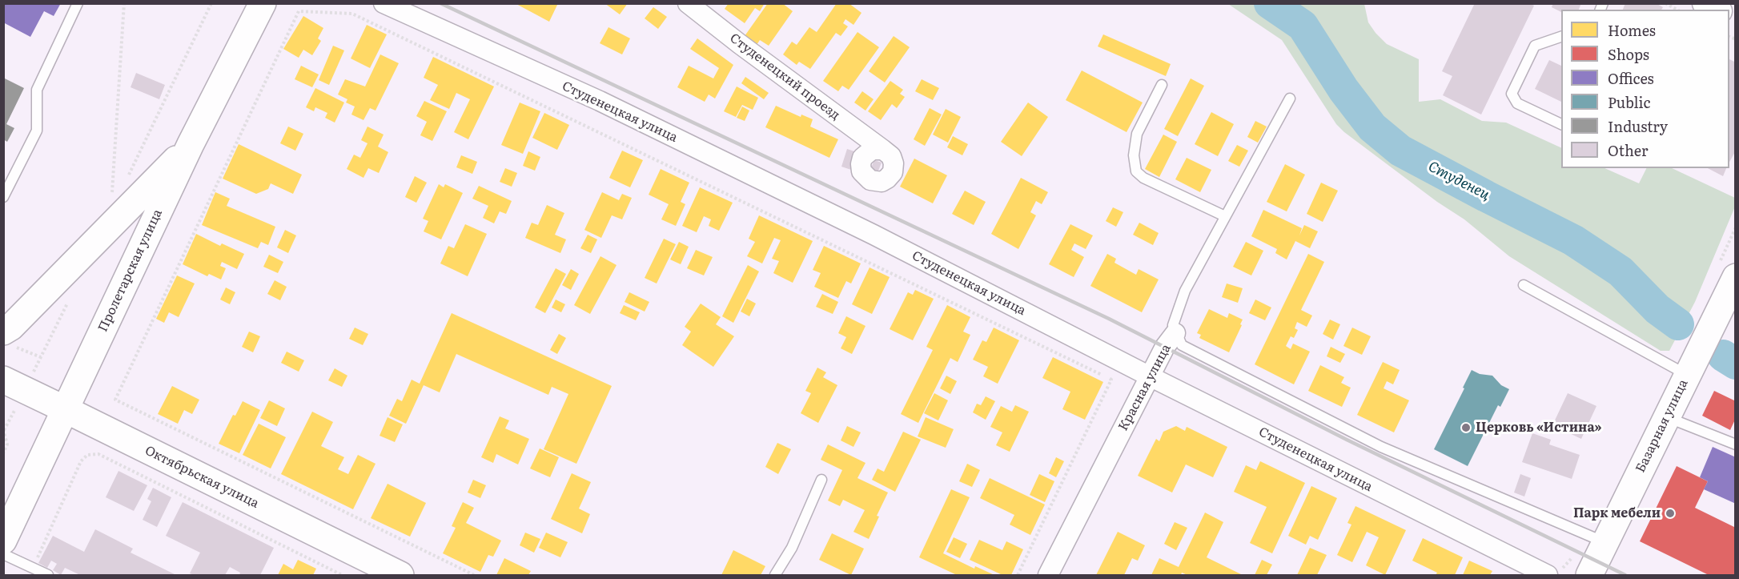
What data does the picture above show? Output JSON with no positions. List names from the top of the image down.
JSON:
{
  "streets": {
    "main road": ["Пролетарская улица", "Базарная улица", "Октябрьская улица"],
    "street": ["Студенецкий проезд", "Студенецкая улица", "Красная улица"]
  },
  "crossings": [
    ["Студенецкая улица", "Красная улица"],
    ["Пролетарская улица", "Октябрьская улица"]
  ],
  "water": ["Студенец"],
  "places": ["Церковь «Истина»", "Парк мебели"],
  "legend": [
    "Homes",
    "Shops",
    "Offices",
    "Public",
    "Industry",
    "Other"
  ]
}
